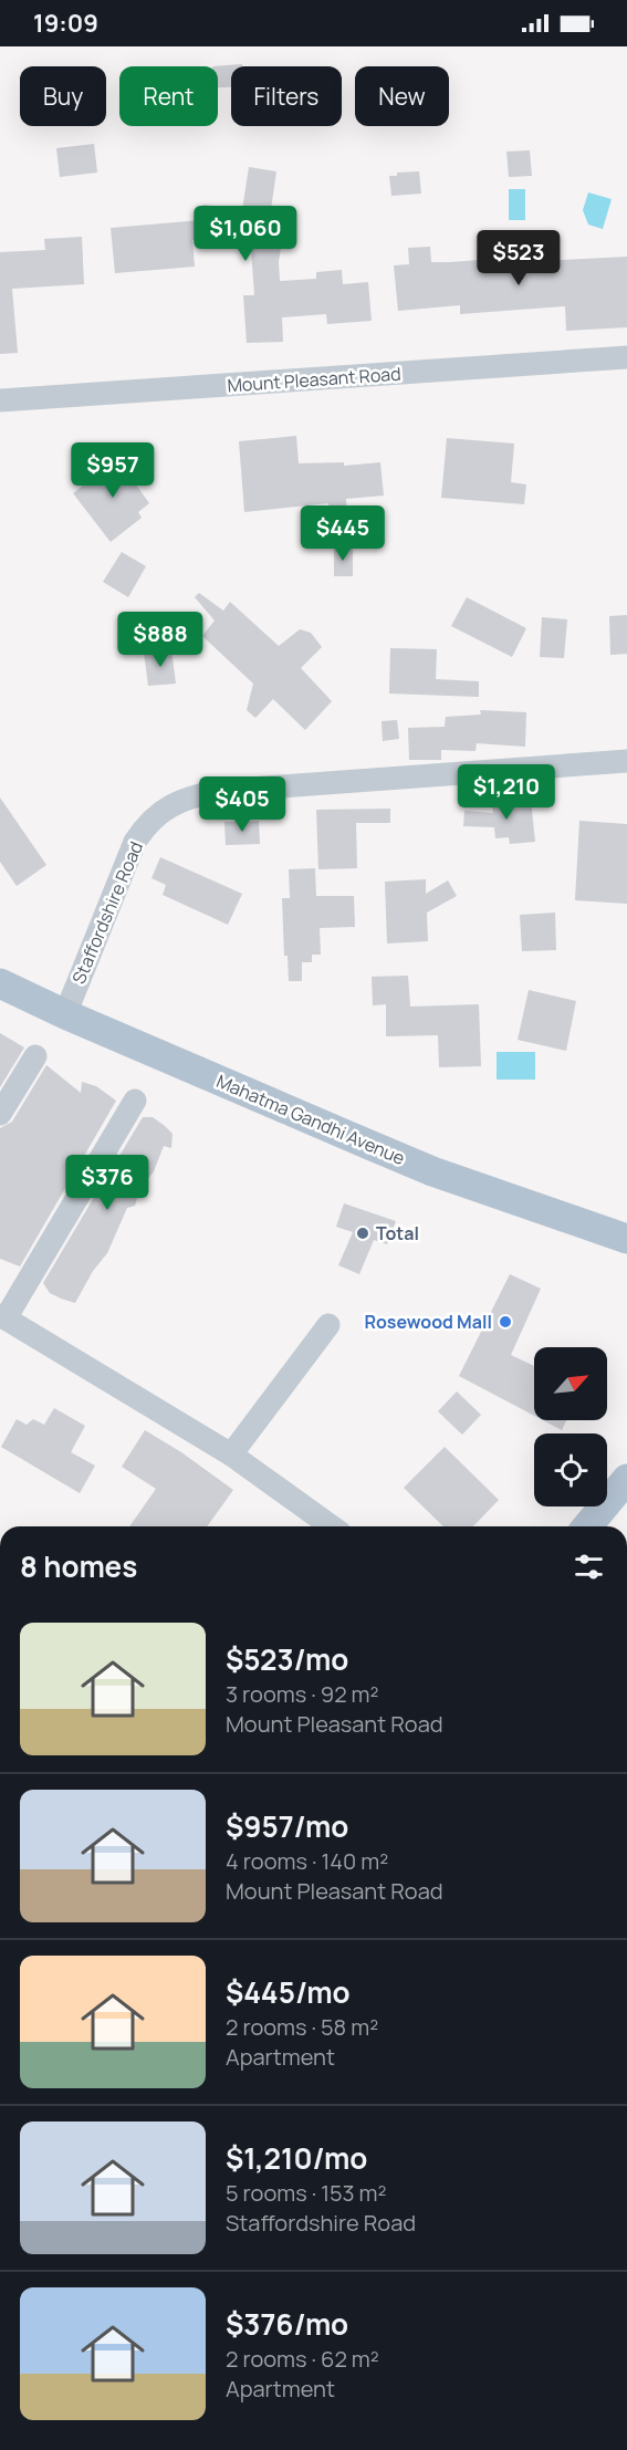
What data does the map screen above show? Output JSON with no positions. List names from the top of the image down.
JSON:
{
  "streets": {
    "main road": ["Mahatma Gandhi Avenue"],
    "street": ["Mount Pleasant Road", "Staffordshire Road"]
  },
  "crossings": [
    ["Staffordshire Road", "Mahatma Gandhi Avenue"]
  ],
  "places": ["Total", "Rosewood Mall"],
  "north": "top right",
  "page": {
    "status": "19:09",
    "chip": [
      "Buy",
      "Rent",
      "Filters",
      "New"
    ],
    "price": [
      "$1,060",
      "$523",
      "$957",
      "$445",
      "$888",
      "$1,210",
      "$405",
      "$376"
    ],
    "heading": "8 homes",
    "list": [
      {
        "name": "$523/mo",
        "note": "3 rooms · 92 m² · Mount Pleasant Road"
      },
      {
        "name": "$957/mo",
        "note": "4 rooms · 140 m² · Mount Pleasant Road"
      },
      {
        "name": "$445/mo",
        "note": "2 rooms · 58 m² · Apartment"
      },
      {
        "name": "$1,210/mo",
        "note": "5 rooms · 153 m² · Staffordshire Road"
      },
      {
        "name": "$376/mo",
        "note": "2 rooms · 62 m² · Apartment"
      }
    ]
  }
}
